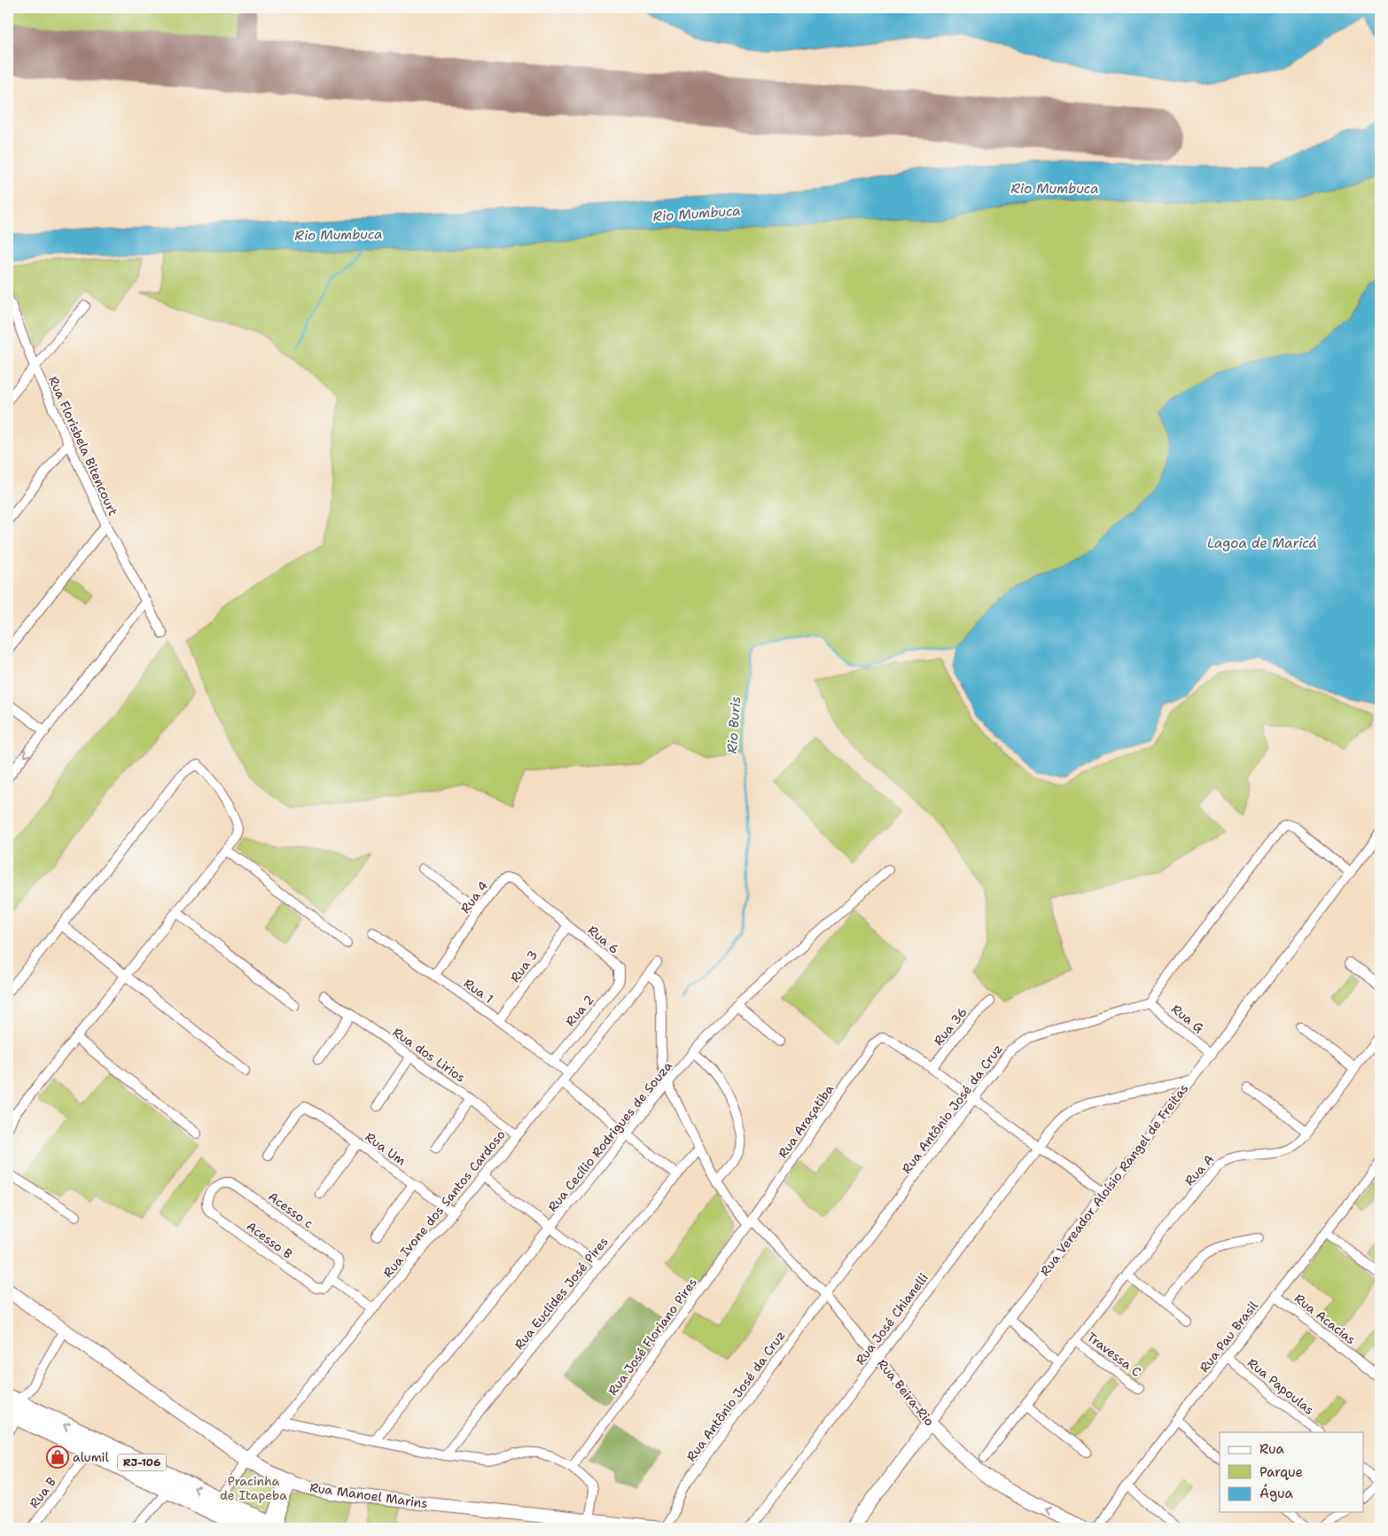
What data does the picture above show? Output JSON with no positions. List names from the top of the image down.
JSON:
{
  "streets": {
    "highway": ["RJ-106"],
    "main road": ["Rua Vereador Aloísio Rangel de Freitas", "Rua Beira-Rio", "Rua Manoel Marins"],
    "street": [
      "Rua Florisbela Bitencourt",
      "Rua 4",
      "Rua 6",
      "Rua 3",
      "Rua 1",
      "Rua 2",
      "Rua G",
      "Rua 36",
      "Rua dos Lirios",
      "Rua Antônio José da Cruz",
      "Rua Araçatiba",
      "Rua Cecílio Rodrigues de Souza",
      "Rua Um",
      "Rua A",
      "Rua Ivone dos Santos Cardoso",
      "Acesso c",
      "Acesso B",
      "Rua Euclides José Pires",
      "Rua José Chianelli",
      "Rua Acacias",
      "Rua José Floriano Pires",
      "Rua Pau Brasil",
      "Travessa C",
      "Rua Papoulas",
      "Rua B"
    ]
  },
  "crossings": [
    ["Rua 4", "Rua 6"],
    ["Rua 4", "Rua 3"],
    ["Rua 4", "Rua 1"],
    ["Rua 6", "Rua 3"],
    ["Rua 6", "Rua 2"],
    ["Rua 3", "Rua 1"],
    ["Rua 1", "Rua 2"],
    ["Rua 1", "Rua Ivone dos Santos Cardoso"],
    ["Rua G", "Rua Antônio José da Cruz"],
    ["Rua G", "Rua Vereador Aloísio Rangel de Freitas"],
    ["Rua 36", "Rua Araçatiba"],
    ["Rua dos Lirios", "Rua Ivone dos Santos Cardoso"],
    ["Rua Antônio José da Cruz", "Rua Beira-Rio"],
    ["Rua Araçatiba", "Rua José Floriano Pires"],
    ["Rua Araçatiba", "Rua Beira-Rio"],
    ["Rua Um", "Rua Ivone dos Santos Cardoso"],
    ["Rua A", "Travessa C"],
    ["Rua Vereador Aloísio Rangel de Freitas", "Rua José Chianelli"],
    ["Rua Vereador Aloísio Rangel de Freitas", "Rua Beira-Rio"],
    ["Rua Ivone dos Santos Cardoso", "RJ-106"],
    ["Rua Ivone dos Santos Cardoso", "Rua Manoel Marins"],
    ["Acesso c", "Acesso B"],
    ["Rua José Chianelli", "Rua Beira-Rio"],
    ["Rua Acacias", "Rua Pau Brasil"],
    ["Rua José Floriano Pires", "Rua Beira-Rio"],
    ["Rua Pau Brasil", "Rua Papoulas"],
    ["RJ-106", "Rua B"]
  ],
  "water": ["Rio Mumbuca", "Lagoa de Maricá", "Rio Buris"],
  "parks": ["Pracinha de Itapeba"],
  "places": {
    "shop": ["alumil"]
  },
  "legend": ["Rua", "Parque", "Água"]
}
